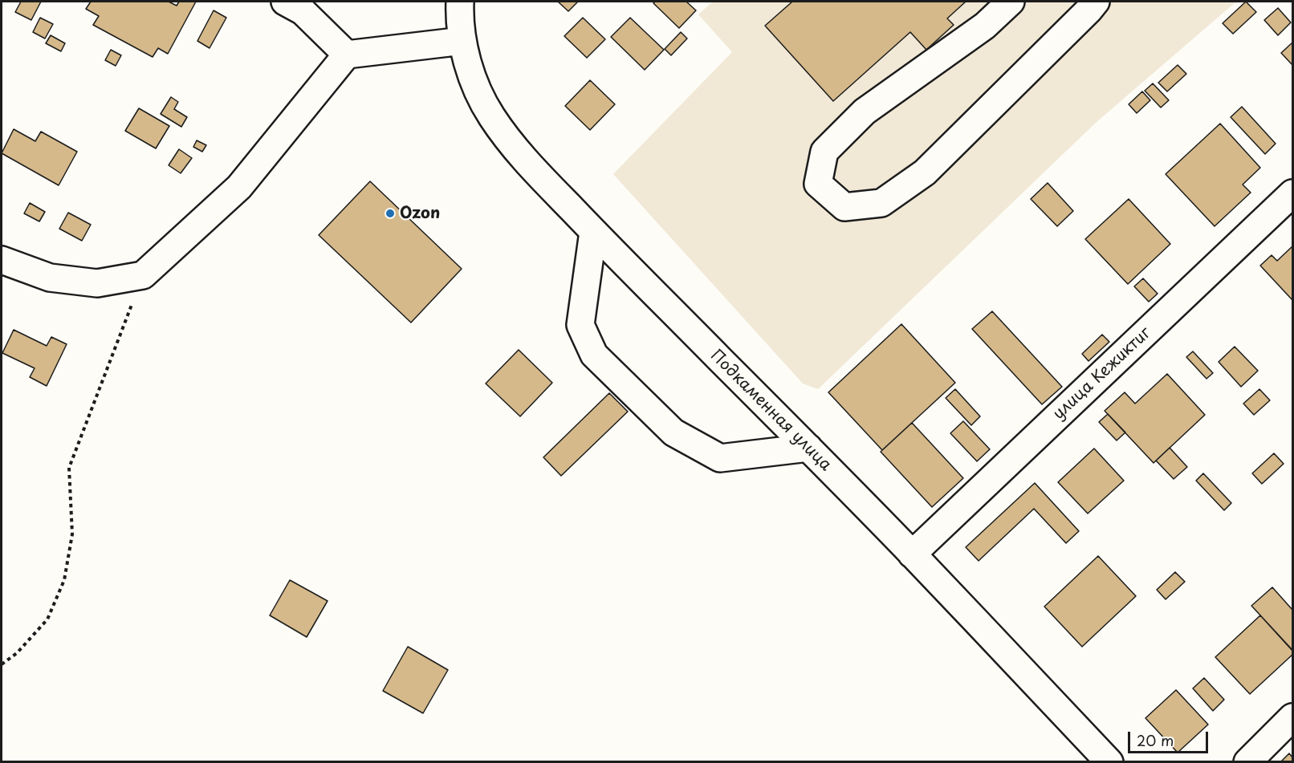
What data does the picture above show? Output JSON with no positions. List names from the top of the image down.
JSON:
{
  "streets": {
    "street": ["улица Кежиктиг", "Подкаменная улица"]
  },
  "crossings": [
    ["улица Кежиктиг", "Подкаменная улица"]
  ],
  "places": ["Ozon"],
  "scale_bar": "20 m"
}
